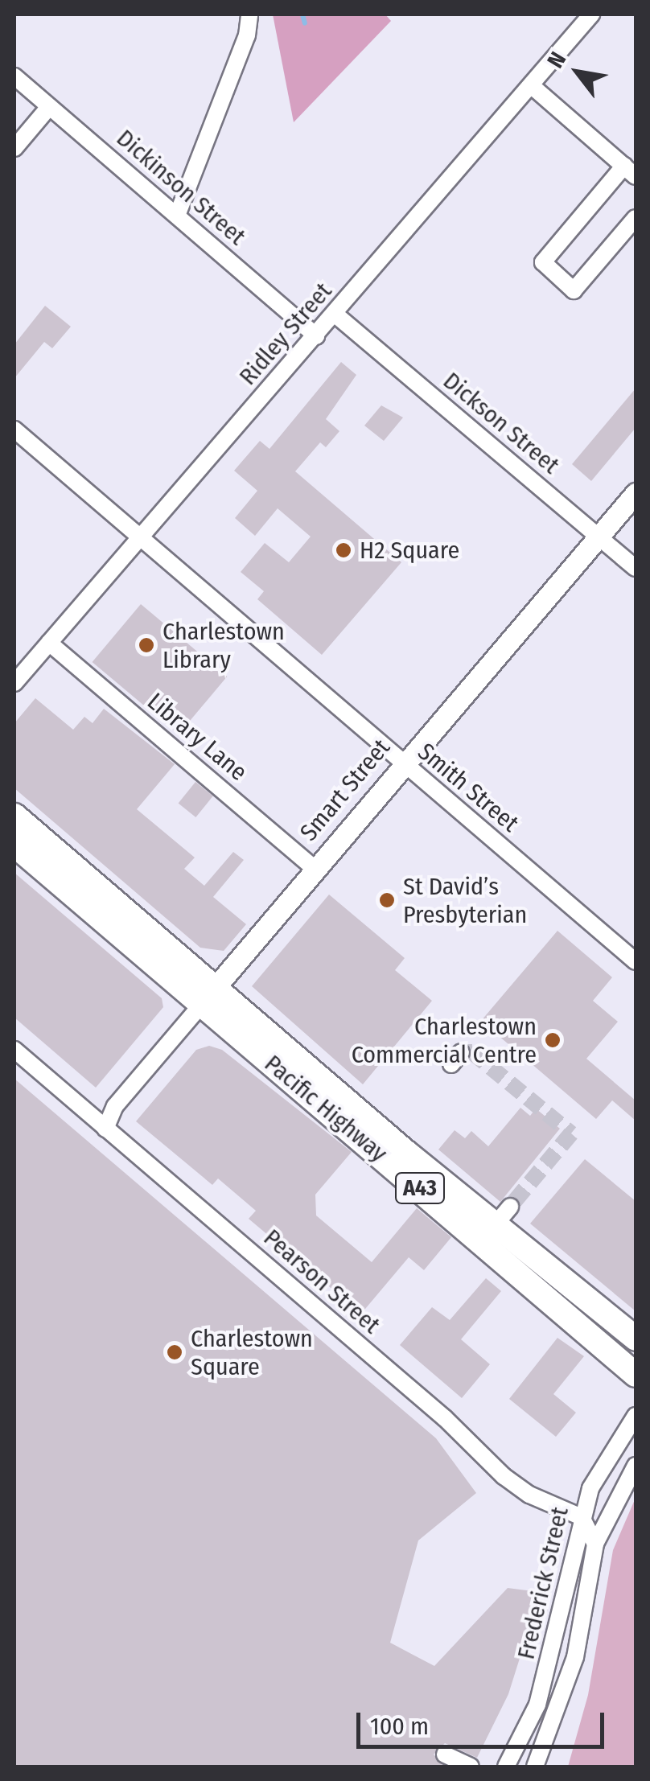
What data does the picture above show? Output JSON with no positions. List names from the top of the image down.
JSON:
{
  "streets": {
    "highway": ["Pacific Highway", "A43"],
    "main road": ["Smart Street"],
    "street": [
      "Dickinson Street",
      "Ridley Street",
      "Dickson Street",
      "Library Lane",
      "Smith Street",
      "Pearson Street",
      "Frederick Street"
    ]
  },
  "crossings": [
    ["Dickinson Street", "Ridley Street"],
    ["Ridley Street", "Dickson Street"],
    ["Ridley Street", "Library Lane"],
    ["Ridley Street", "Smith Street"],
    ["Dickson Street", "Smart Street"],
    ["Library Lane", "Smart Street"],
    ["Smith Street", "Smart Street"],
    ["Smart Street", "Pacific Highway"],
    ["Smart Street", "Pearson Street"],
    ["Pearson Street", "Frederick Street"]
  ],
  "places": [
    "H2 Square",
    "Charlestown Library",
    "St David’s Presbyterian",
    "Charlestown Commercial Centre",
    "Charlestown Square"
  ],
  "scale_bar": "100 m",
  "north": "top left"
}
